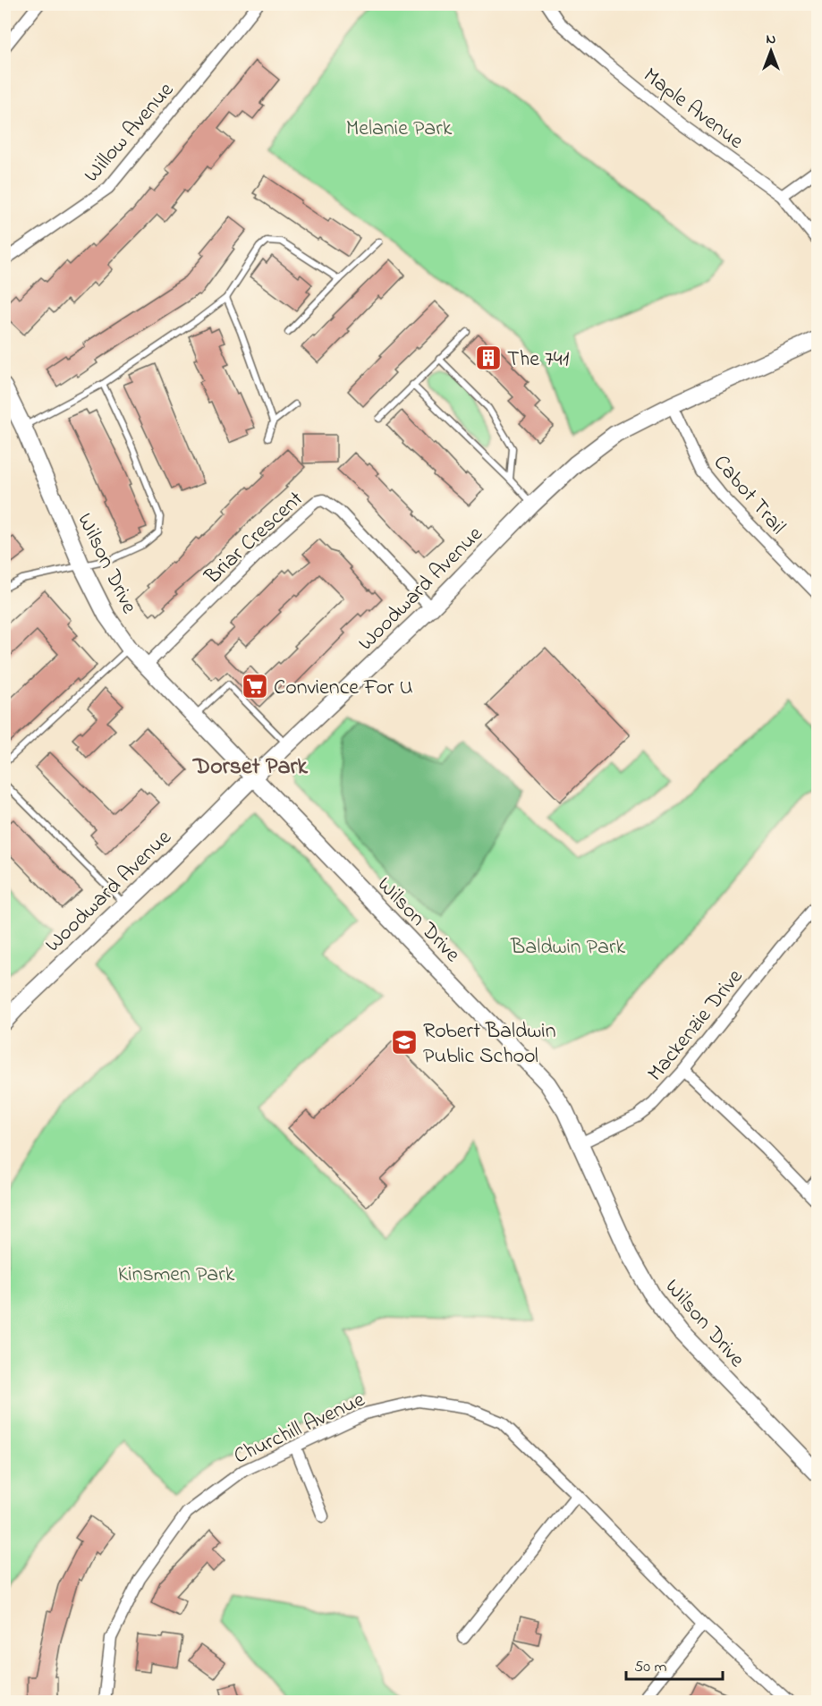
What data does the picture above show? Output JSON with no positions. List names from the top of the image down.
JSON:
{
  "streets": {
    "street": [
      "Maple Avenue",
      "Willow Avenue",
      "Cabot Trail",
      "Briar Crescent",
      "Wilson Drive",
      "Woodward Avenue",
      "Mackenzie Drive",
      "Churchill Avenue"
    ]
  },
  "crossings": [
    ["Cabot Trail", "Woodward Avenue"],
    ["Briar Crescent", "Wilson Drive"],
    ["Briar Crescent", "Woodward Avenue"],
    ["Wilson Drive", "Woodward Avenue"],
    ["Wilson Drive", "Mackenzie Drive"]
  ],
  "districts": ["Dorset Park"],
  "parks": ["Melanie Park", "Baldwin Park", "Kinsmen Park"],
  "places": {
    "building": ["The 741"],
    "supermarket": ["Convience For U"],
    "school or university": ["Robert Baldwin Public School"]
  },
  "scale_bar": "50 m",
  "north": "top"
}
